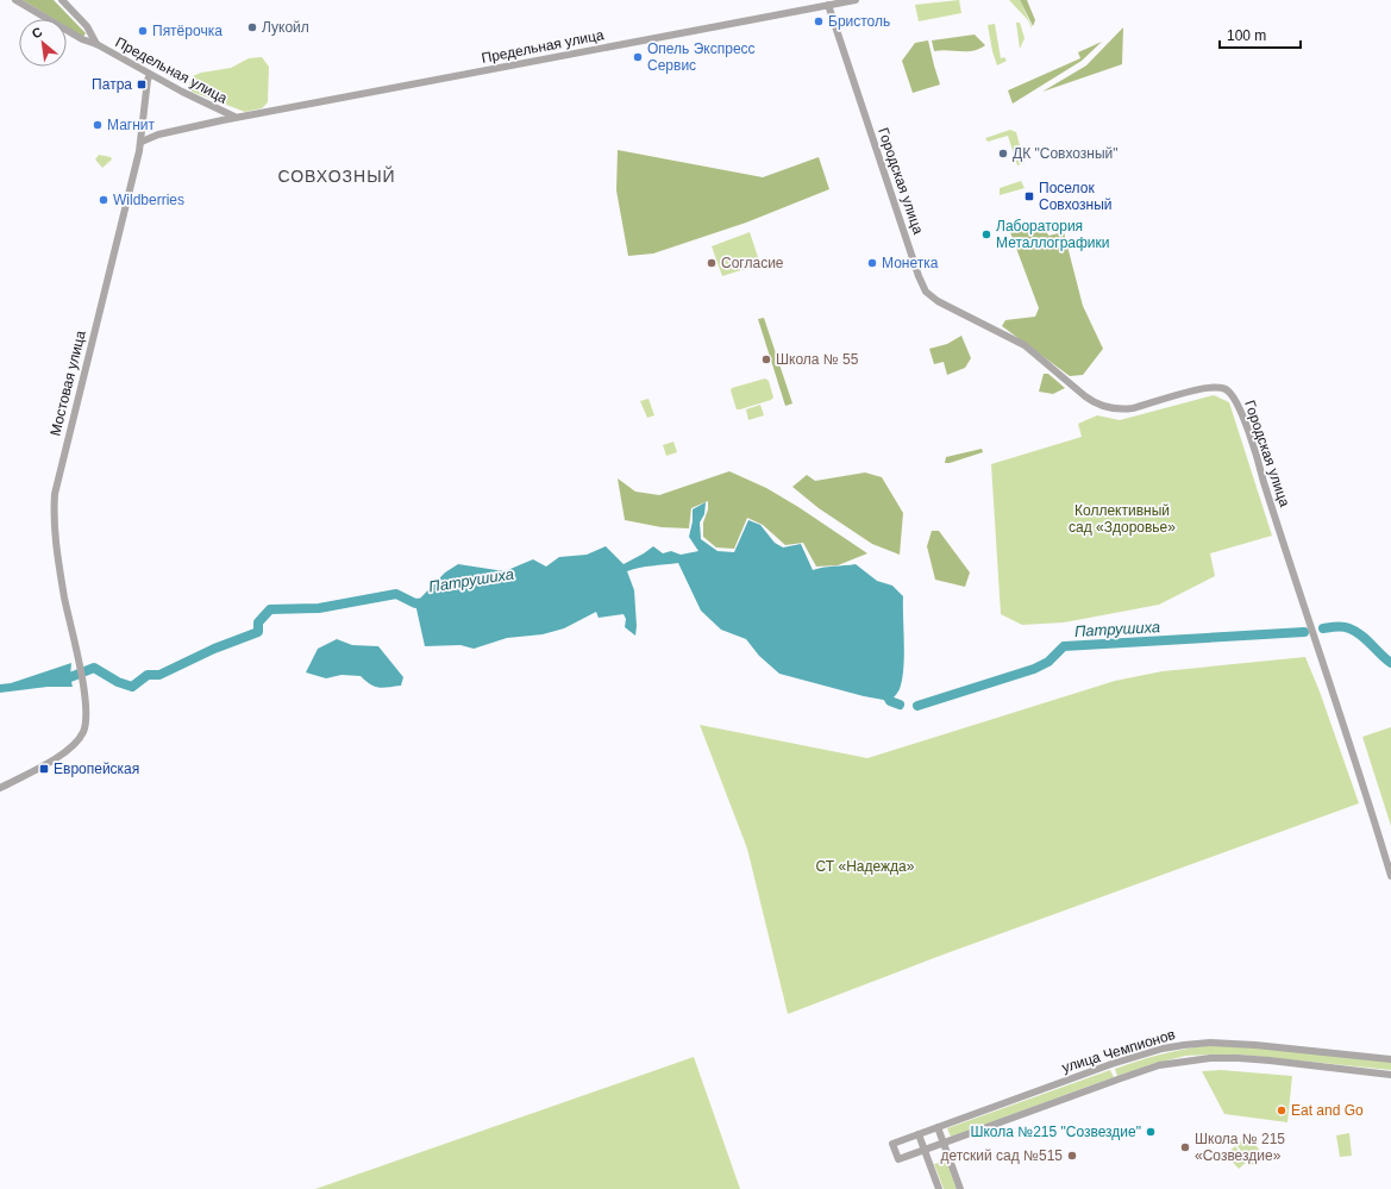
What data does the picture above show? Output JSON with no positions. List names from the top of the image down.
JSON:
{
  "streets": {
    "street": [
      "Предельная улица",
      "Городская улица",
      "Мостовая улица",
      "улица Чемпионов"
    ]
  },
  "crossings": [
    ["Предельная улица", "Городская улица"],
    ["Предельная улица", "Мостовая улица"]
  ],
  "districts": ["СОВХОЗНЫЙ"],
  "water": ["Патрушиха"],
  "parks": ["Коллективный сад «Здоровье»", "СТ «Надежда»"],
  "places": {
    "other": [
      "Бристоль",
      "Лукойл",
      "Пятёрочка",
      "Опель Экспресс Сервис",
      "Магнит",
      "ДК \"Совхозный\"",
      "Wildberries",
      "Лаборатория Металлографики",
      "Согласие",
      "Монетка",
      "Школа № 55",
      "Eat and Go",
      "Школа №215 \"Созвездие\"",
      "Школа № 215 «Созвездие»",
      "детский сад №515"
    ],
    "transit": ["Патра", "Поселок Совхозный", "Европейская"]
  },
  "scale_bar": "100 m",
  "north": "top left"
}
